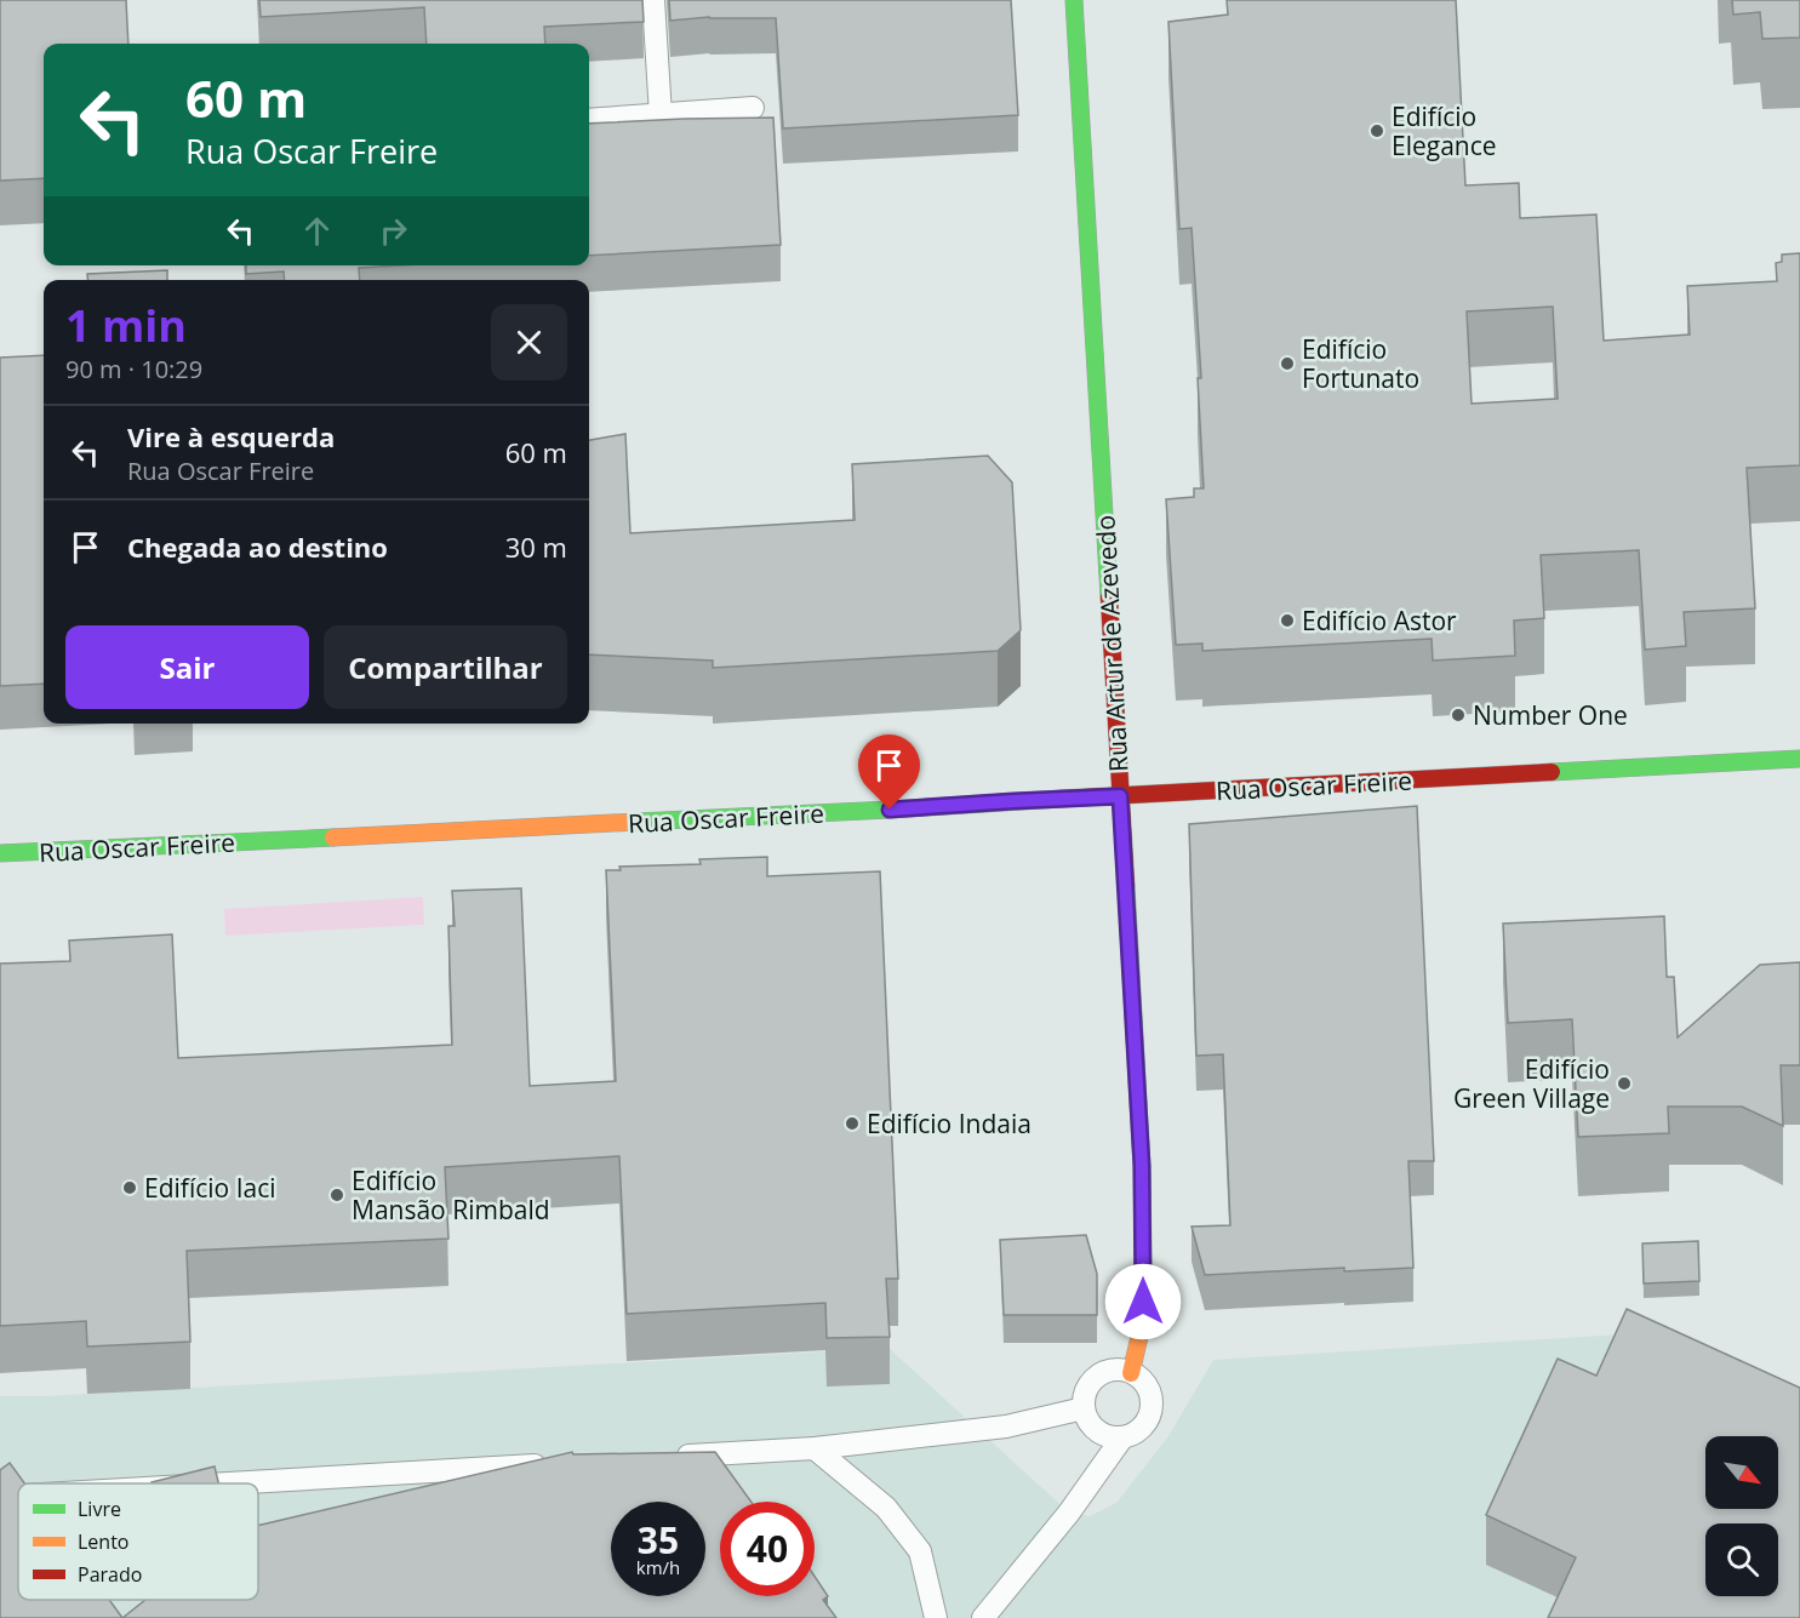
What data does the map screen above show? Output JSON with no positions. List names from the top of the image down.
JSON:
{
  "streets": {
    "street": ["Rua Artur de Azevedo", "Rua Oscar Freire"]
  },
  "crossings": [
    ["Rua Artur de Azevedo", "Rua Oscar Freire"]
  ],
  "places": [
    "Edifício Elegance",
    "Edifício Fortunato",
    "Edifício Astor",
    "Number One",
    "Edifício Green Village",
    "Edifício Indaia",
    "Edifício Iaci",
    "Edifício Mansão Rimbald"
  ],
  "legend": ["Livre", "Lento", "Parado"],
  "north": "bottom right",
  "page": {
    "turn": ["60 m", "Rua Oscar Freire"],
    "heading": ["1 min", "90 m · 10:29"],
    "list": [
      {
        "name": "Vire à esquerda",
        "note": "Rua Oscar Freire",
        "value": "60 m"
      },
      {
        "name": "Chegada ao destino",
        "value": "30 m"
      }
    ],
    "buttons": ["Sair", "Compartilhar"],
    "speed": "35 km/h",
    "limit": "40"
  }
}
